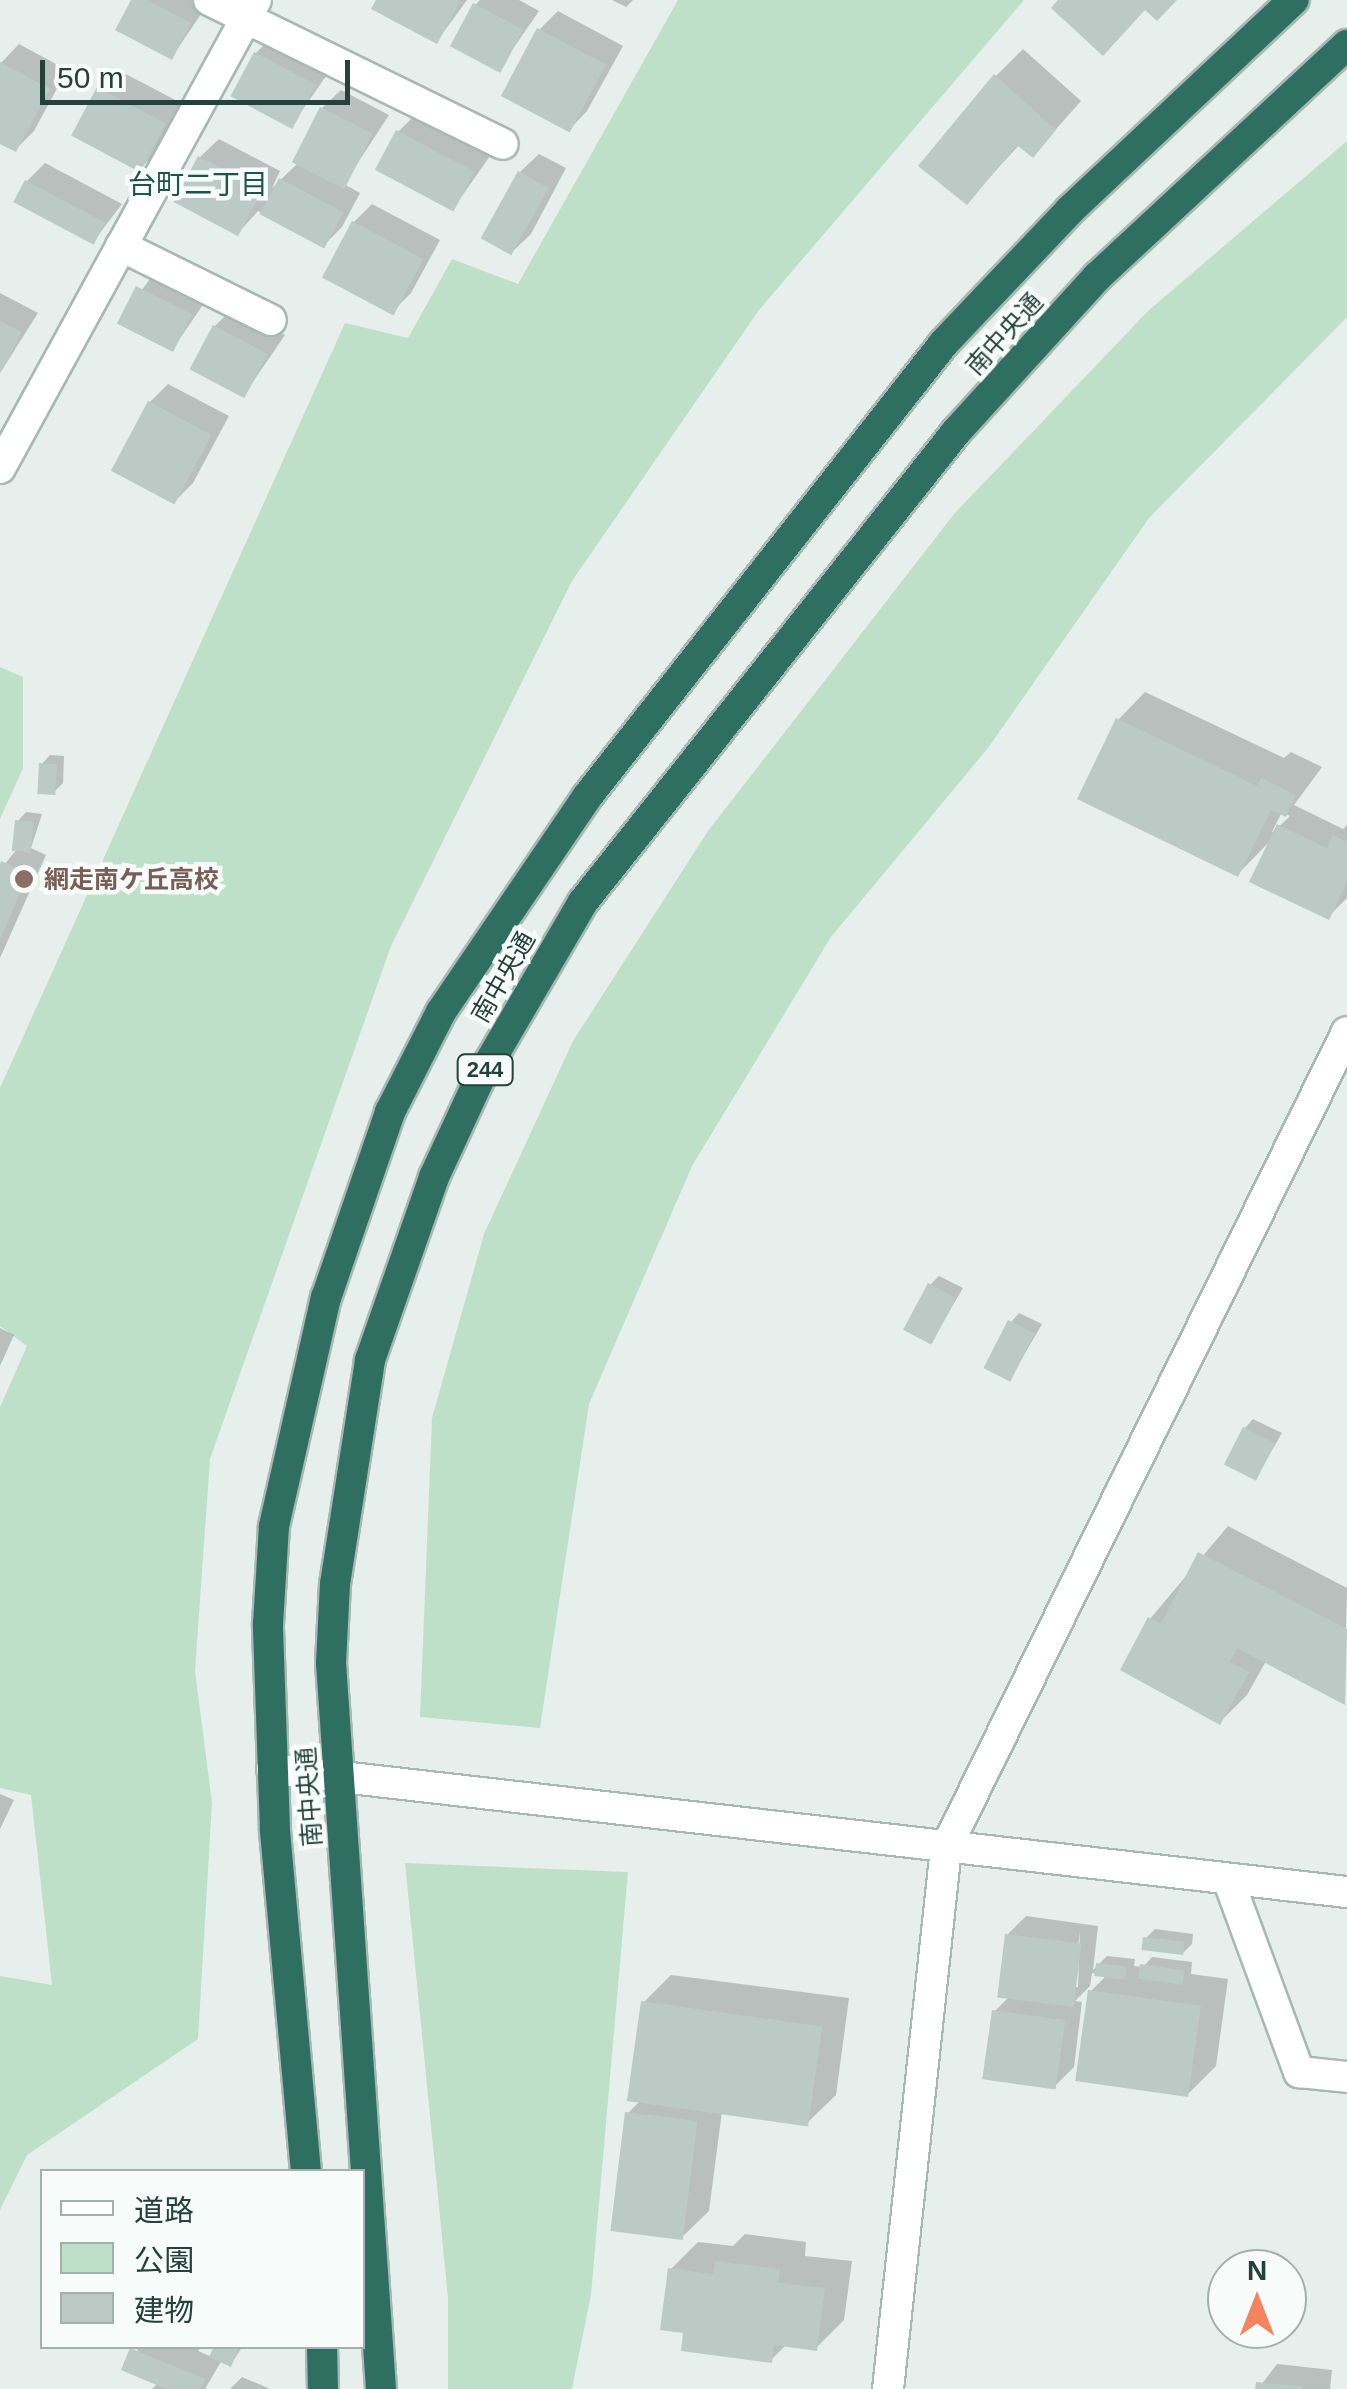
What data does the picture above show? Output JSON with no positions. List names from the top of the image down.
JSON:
{
  "streets": {
    "highway": ["南中央通", "244"]
  },
  "districts": ["台町二丁目"],
  "places": ["網走南ケ丘高校"],
  "legend": ["道路", "公園", "建物"],
  "scale_bar": "50 m",
  "north": "top"
}
